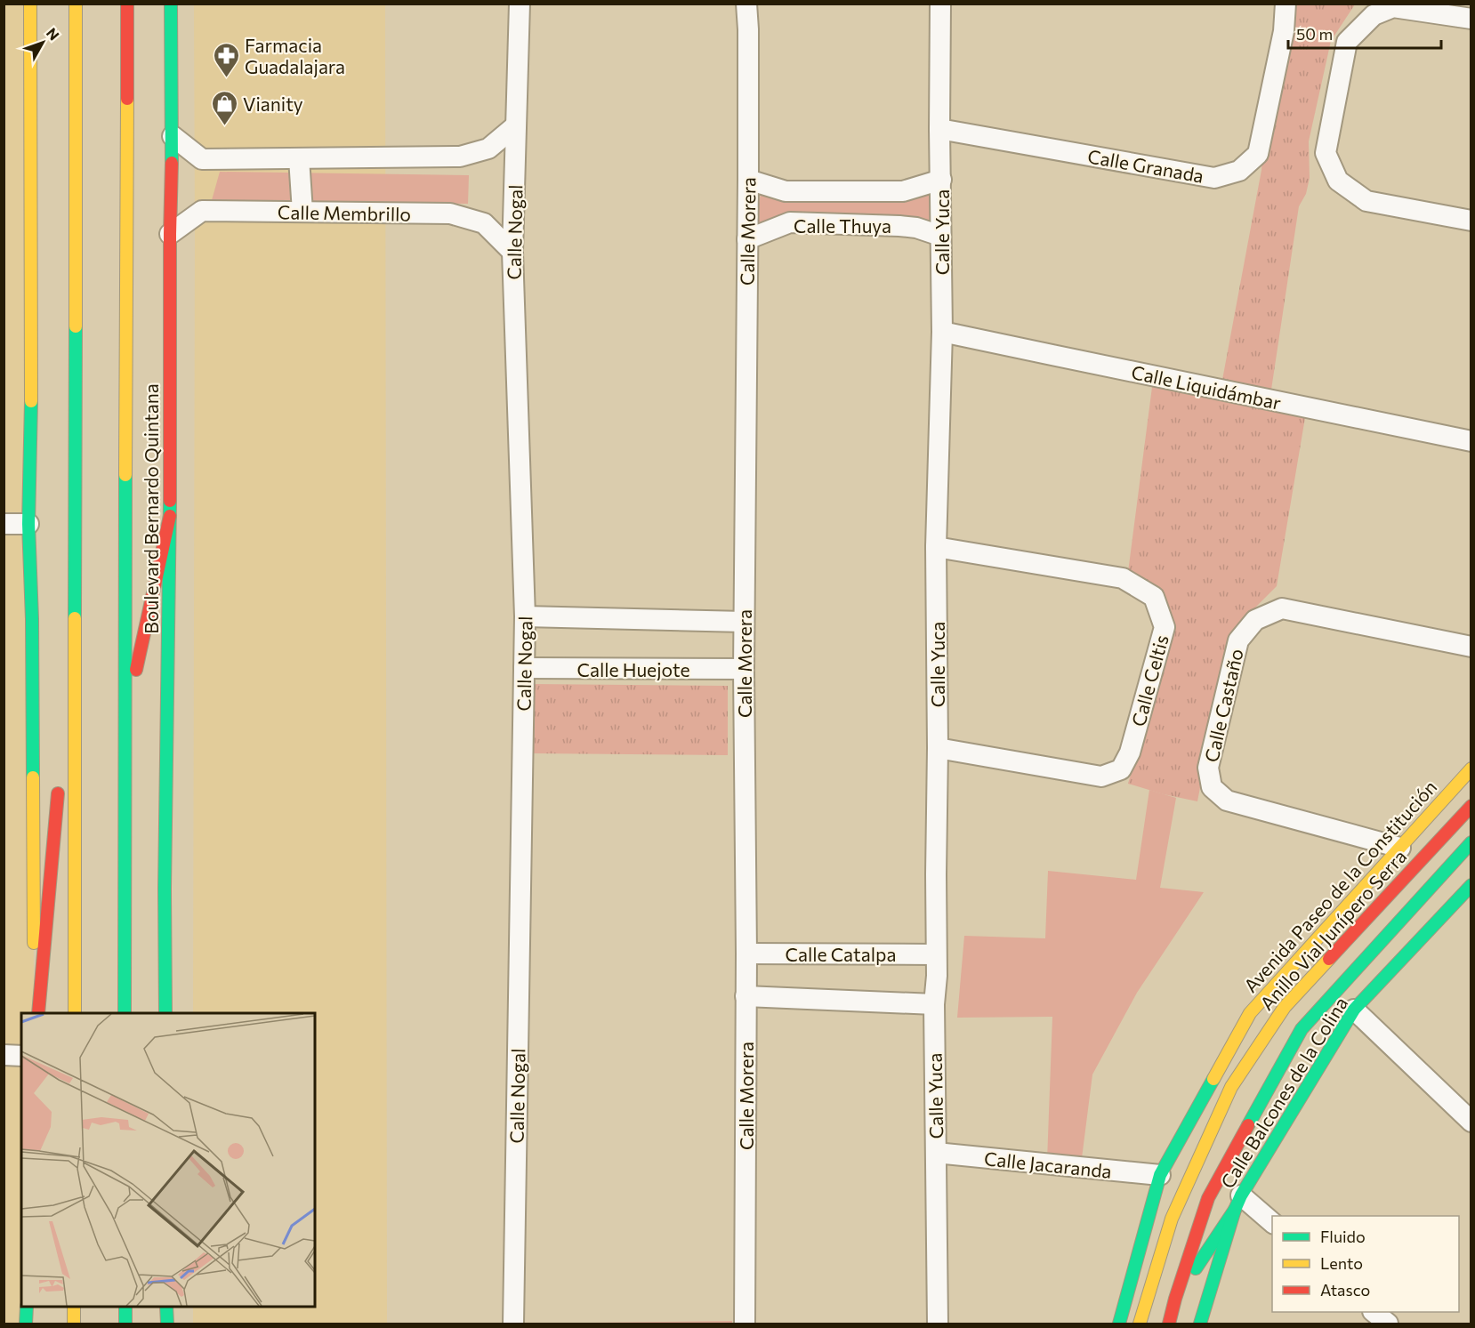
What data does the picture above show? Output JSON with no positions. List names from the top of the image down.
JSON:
{
  "streets": {
    "main road": [
      "Boulevard Bernardo Quintana",
      "Avenida Paseo de la Constitución",
      "Anillo Vial Junípero Serra",
      "Calle Balcones de la Colina"
    ],
    "street": [
      "Calle Granada",
      "Calle Membrillo",
      "Calle Thuya",
      "Calle Morera",
      "Calle Nogal",
      "Calle Yuca",
      "Calle Liquidámbar",
      "Calle Huejote",
      "Calle Celtis",
      "Calle Castaño",
      "Calle Catalpa",
      "Calle Jacaranda"
    ]
  },
  "crossings": [
    ["Calle Granada", "Calle Yuca"],
    ["Calle Membrillo", "Calle Nogal"],
    ["Calle Membrillo", "Boulevard Bernardo Quintana"],
    ["Calle Thuya", "Calle Morera"],
    ["Calle Thuya", "Calle Yuca"],
    ["Calle Morera", "Calle Huejote"],
    ["Calle Morera", "Calle Catalpa"],
    ["Calle Nogal", "Calle Huejote"],
    ["Calle Yuca", "Calle Liquidámbar"],
    ["Calle Yuca", "Calle Celtis"],
    ["Calle Yuca", "Calle Catalpa"],
    ["Calle Yuca", "Calle Jacaranda"],
    ["Calle Castaño", "Avenida Paseo de la Constitución"],
    ["Avenida Paseo de la Constitución", "Calle Jacaranda"]
  ],
  "places": {
    "pharmacy": ["Farmacia Guadalajara"],
    "shop": ["Vianity"]
  },
  "legend": ["Fluido", "Lento", "Atasco"],
  "scale_bar": "50 m",
  "north": "top right"
}
